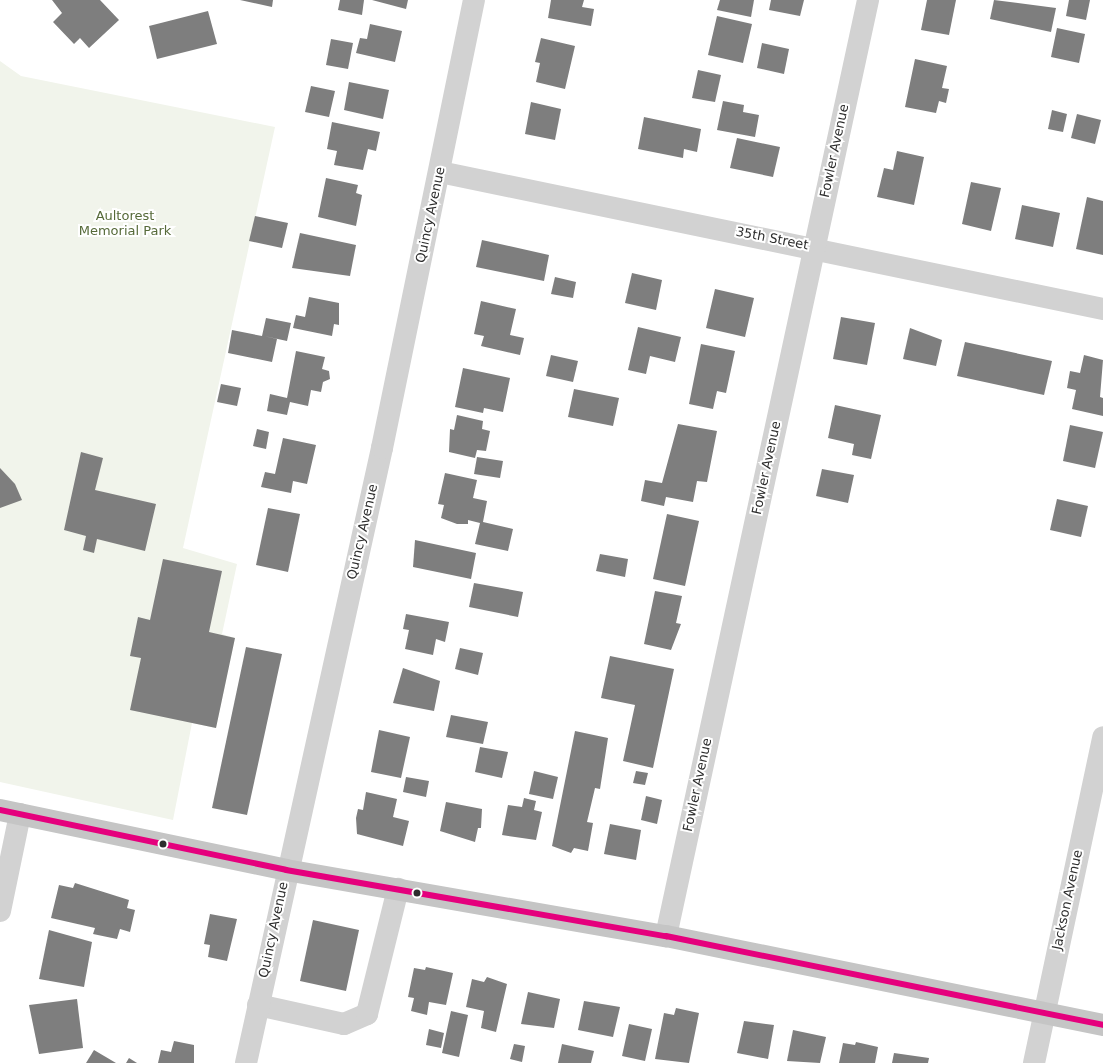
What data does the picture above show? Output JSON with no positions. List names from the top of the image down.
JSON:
{
  "streets": {
    "street": [
      "Fowler Avenue",
      "Quincy Avenue",
      "35th Street",
      "Jackson Avenue"
    ]
  },
  "crossings": [
    ["Fowler Avenue", "35th Street"],
    ["Quincy Avenue", "35th Street"]
  ],
  "parks": ["Aultorest Memorial Park"]
}
